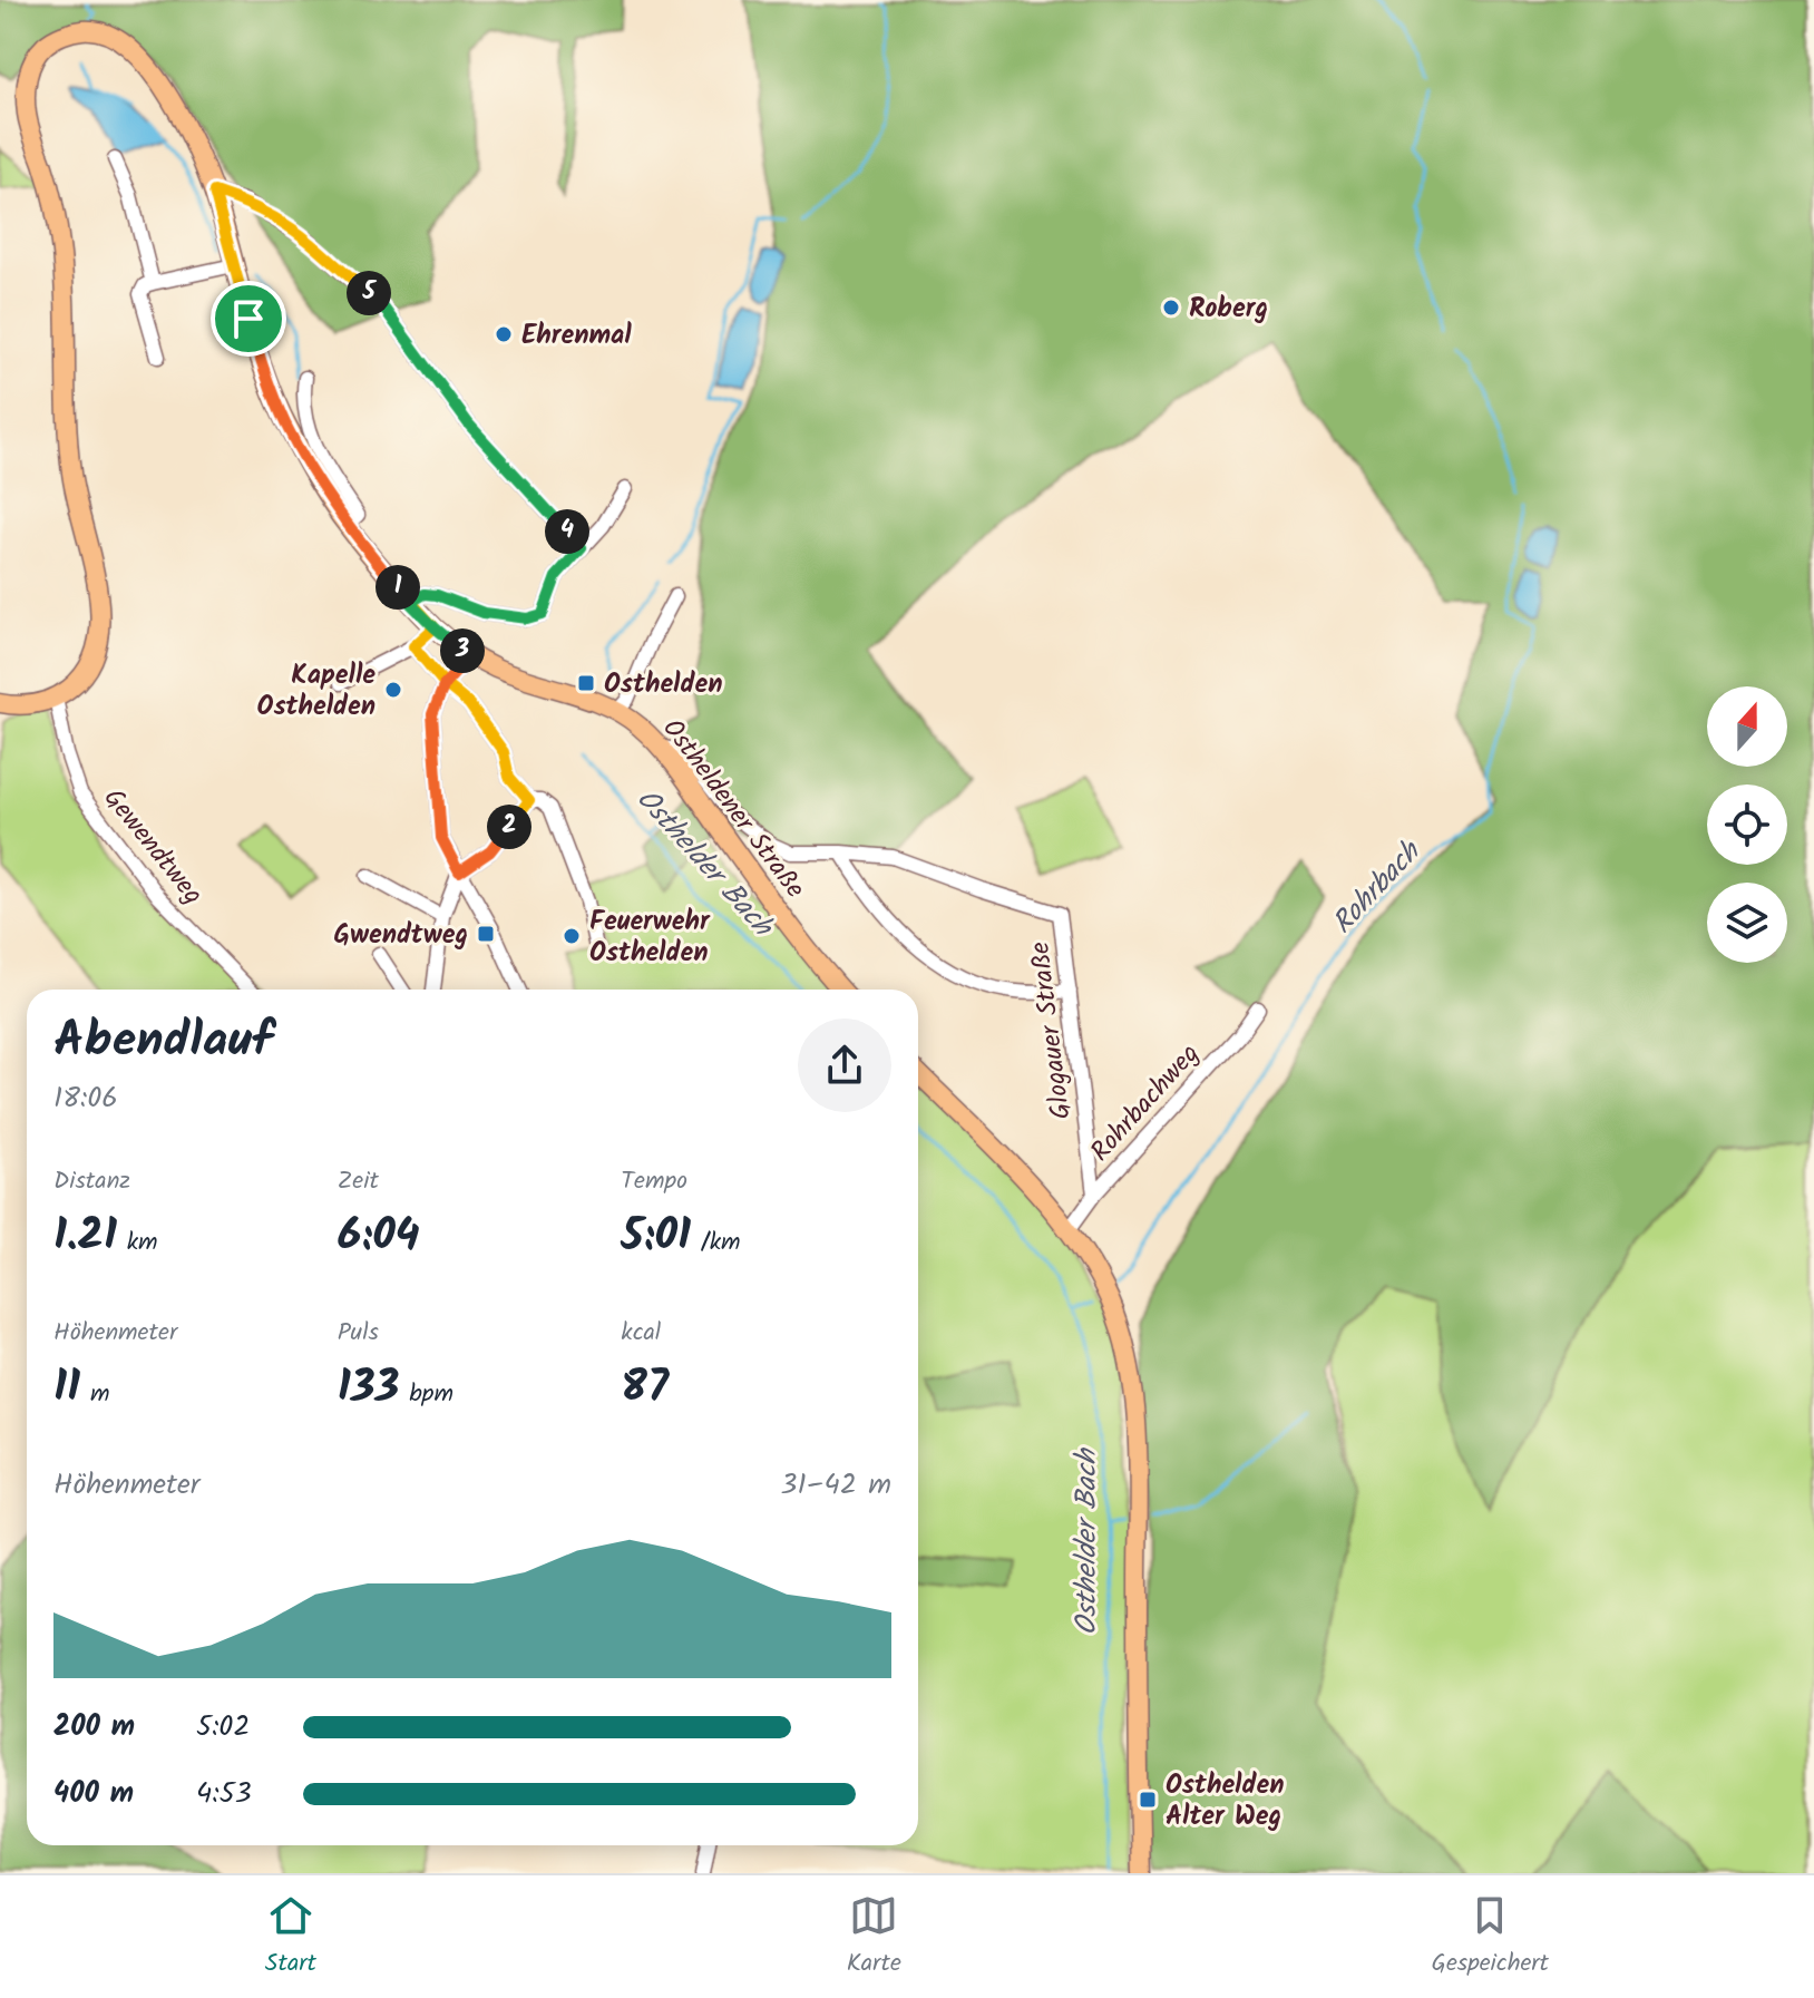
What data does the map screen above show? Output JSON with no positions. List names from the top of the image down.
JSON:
{
  "streets": {
    "main road": ["Ostheldener Straße"],
    "street": ["Gewendtweg", "Glogauer Straße", "Rohrbachweg"]
  },
  "crossings": [
    ["Ostheldener Straße", "Gewendtweg"],
    ["Glogauer Straße", "Rohrbachweg"]
  ],
  "water": ["Osthelder Bach", "Rohrbach"],
  "places": {
    "other": [
      "Roberg",
      "Ehrenmal",
      "Kapelle Osthelden",
      "Feuerwehr Osthelden"
    ],
    "transit": ["Osthelden", "Gwendtweg", "Osthelden Alter Weg"]
  },
  "north": "top",
  "page": {
    "pins": [
      "5",
      "4",
      "1",
      "3",
      "2"
    ],
    "heading": ["Abendlauf", "18:06"],
    "stats": [
      ["Distanz", "1.21 km"],
      ["Zeit", "6:04"],
      ["Tempo", "5:01 /km"],
      ["Höhenmeter", "11 m"],
      ["Puls", "133 bpm"],
      ["kcal", "87"]
    ],
    "chart": ["Höhenmeter", "31–42 m"],
    "list": [
      {
        "name": "200 m",
        "note": "5:02"
      },
      {
        "name": "400 m",
        "note": "4:53"
      }
    ],
    "tabs": ["Start", "Karte", "Gespeichert"]
  }
}
